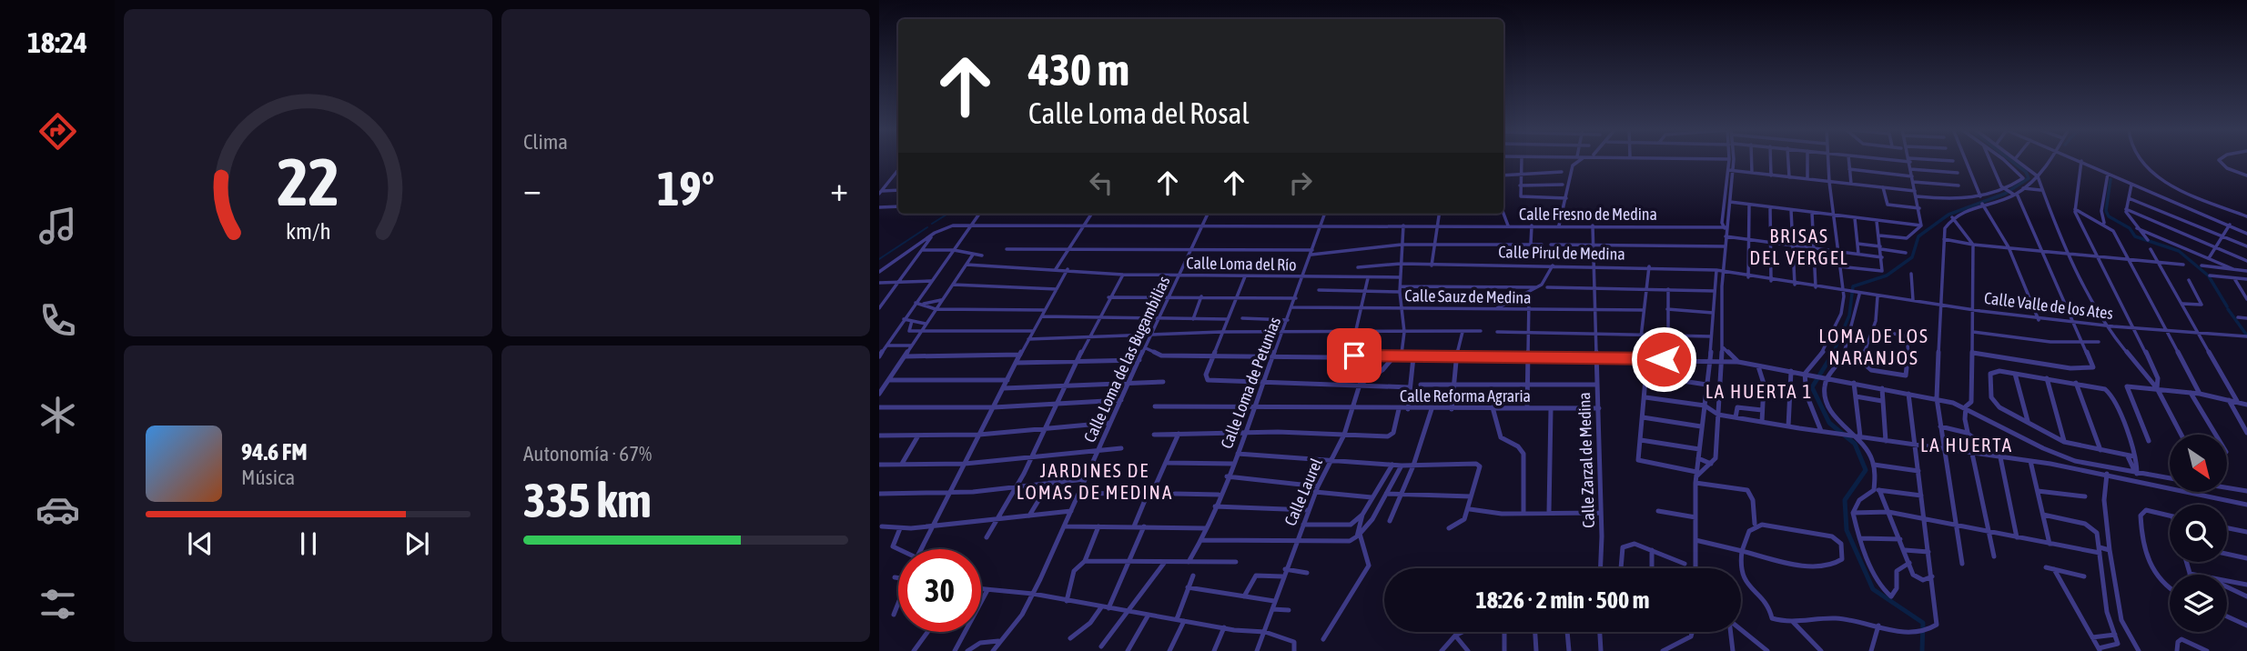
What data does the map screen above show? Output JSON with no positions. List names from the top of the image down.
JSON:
{
  "streets": {
    "street": [
      "Calle Fresno de Medina",
      "Calle Pirul de Medina",
      "Calle Loma del Río",
      "Calle Sauz de Medina",
      "Calle Valle de los Ates",
      "Calle Loma de las Bugambilias",
      "Calle Loma de Petunias",
      "Calle Reforma Agraria",
      "Calle Zarzal de Medina",
      "Calle Laurel"
    ]
  },
  "crossings": [
    ["Calle Fresno de Medina", "Calle Loma de las Bugambilias"],
    ["Calle Fresno de Medina", "Calle Loma de Petunias"],
    ["Calle Fresno de Medina", "Calle Zarzal de Medina"],
    ["Calle Pirul de Medina", "Calle Valle de los Ates"],
    ["Calle Pirul de Medina", "Calle Zarzal de Medina"],
    ["Calle Loma del Río", "Calle Loma de las Bugambilias"],
    ["Calle Loma del Río", "Calle Loma de Petunias"],
    ["Calle Sauz de Medina", "Calle Loma de Petunias"],
    ["Calle Sauz de Medina", "Calle Zarzal de Medina"],
    ["Calle Loma de Petunias", "Calle Reforma Agraria"],
    ["Calle Reforma Agraria", "Calle Zarzal de Medina"],
    ["Calle Reforma Agraria", "Calle Laurel"]
  ],
  "districts": [
    "BRISAS DEL VERGEL",
    "LOMA DE LOS NARANJOS",
    "LA HUERTA 1",
    "LA HUERTA",
    "JARDINES DE LOMAS DE MEDINA"
  ],
  "north": "bottom right",
  "page": {
    "tabs": "18:24",
    "tile": [
      "Clima",
      ["Autonomía · 67%", "335 km"]
    ],
    "turn": ["430 m", "Calle Loma del Rosal"],
    "heat": ["−", "19°", "+"],
    "song": ["94.6 FM", "Música"],
    "limit": "30",
    "trip": "18:26 · 2 min · 500 m",
    "gauge": ["22", "km/h"]
  }
}
